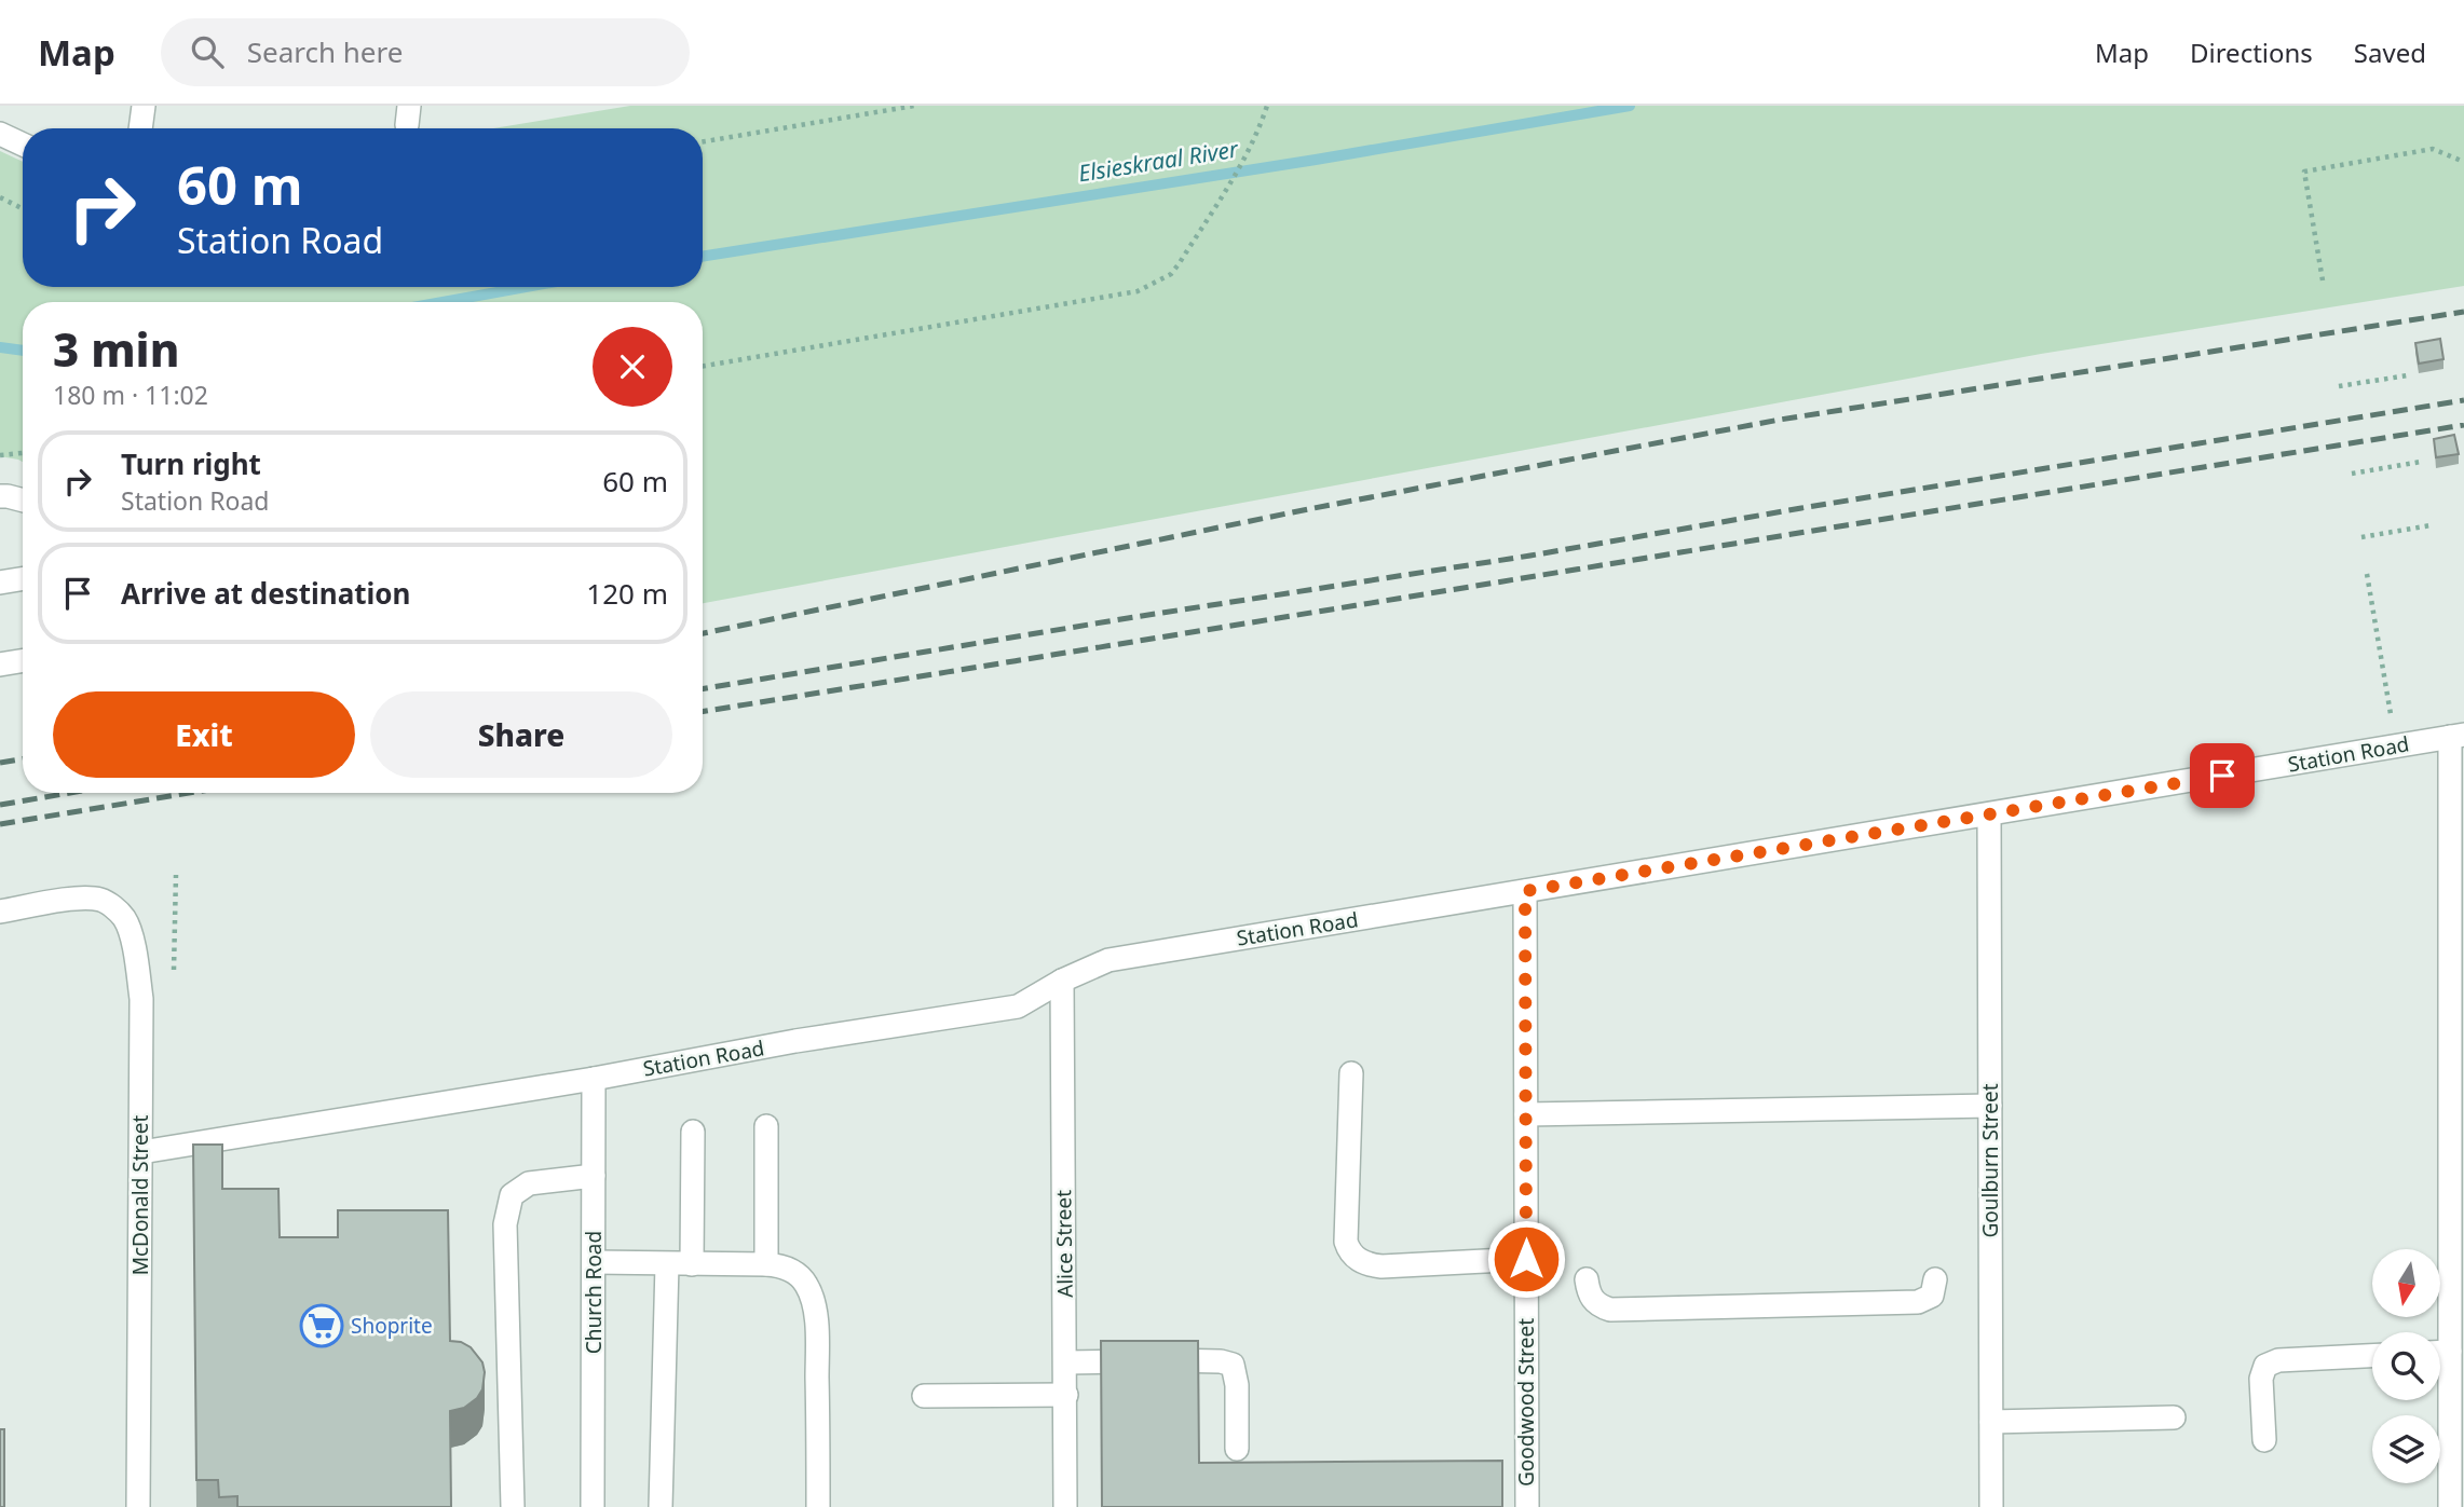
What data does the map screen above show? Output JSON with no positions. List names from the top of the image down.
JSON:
{
  "streets": {
    "street": [
      "Station Road",
      "Goulburn Street",
      "McDonald Street",
      "Alice Street",
      "Church Road",
      "Goodwood Street"
    ]
  },
  "crossings": [
    ["Station Road", "Goulburn Street"],
    ["Station Road", "McDonald Street"],
    ["Station Road", "Alice Street"],
    ["Station Road", "Church Road"],
    ["Station Road", "Goodwood Street"]
  ],
  "water": ["Elsieskraal River"],
  "places": {
    "supermarket": ["Shoprite"]
  },
  "north": "bottom",
  "page": {
    "header": "Map",
    "search": "Search here",
    "nav": ["Map", "Directions", "Saved"],
    "turn": ["60 m", "Station Road"],
    "heading": ["3 min", "180 m · 11:02"],
    "list": [
      {
        "name": "Turn right",
        "note": "Station Road",
        "value": "60 m"
      },
      {
        "name": "Arrive at destination",
        "value": "120 m"
      }
    ],
    "buttons": ["Exit", "Share"]
  }
}
